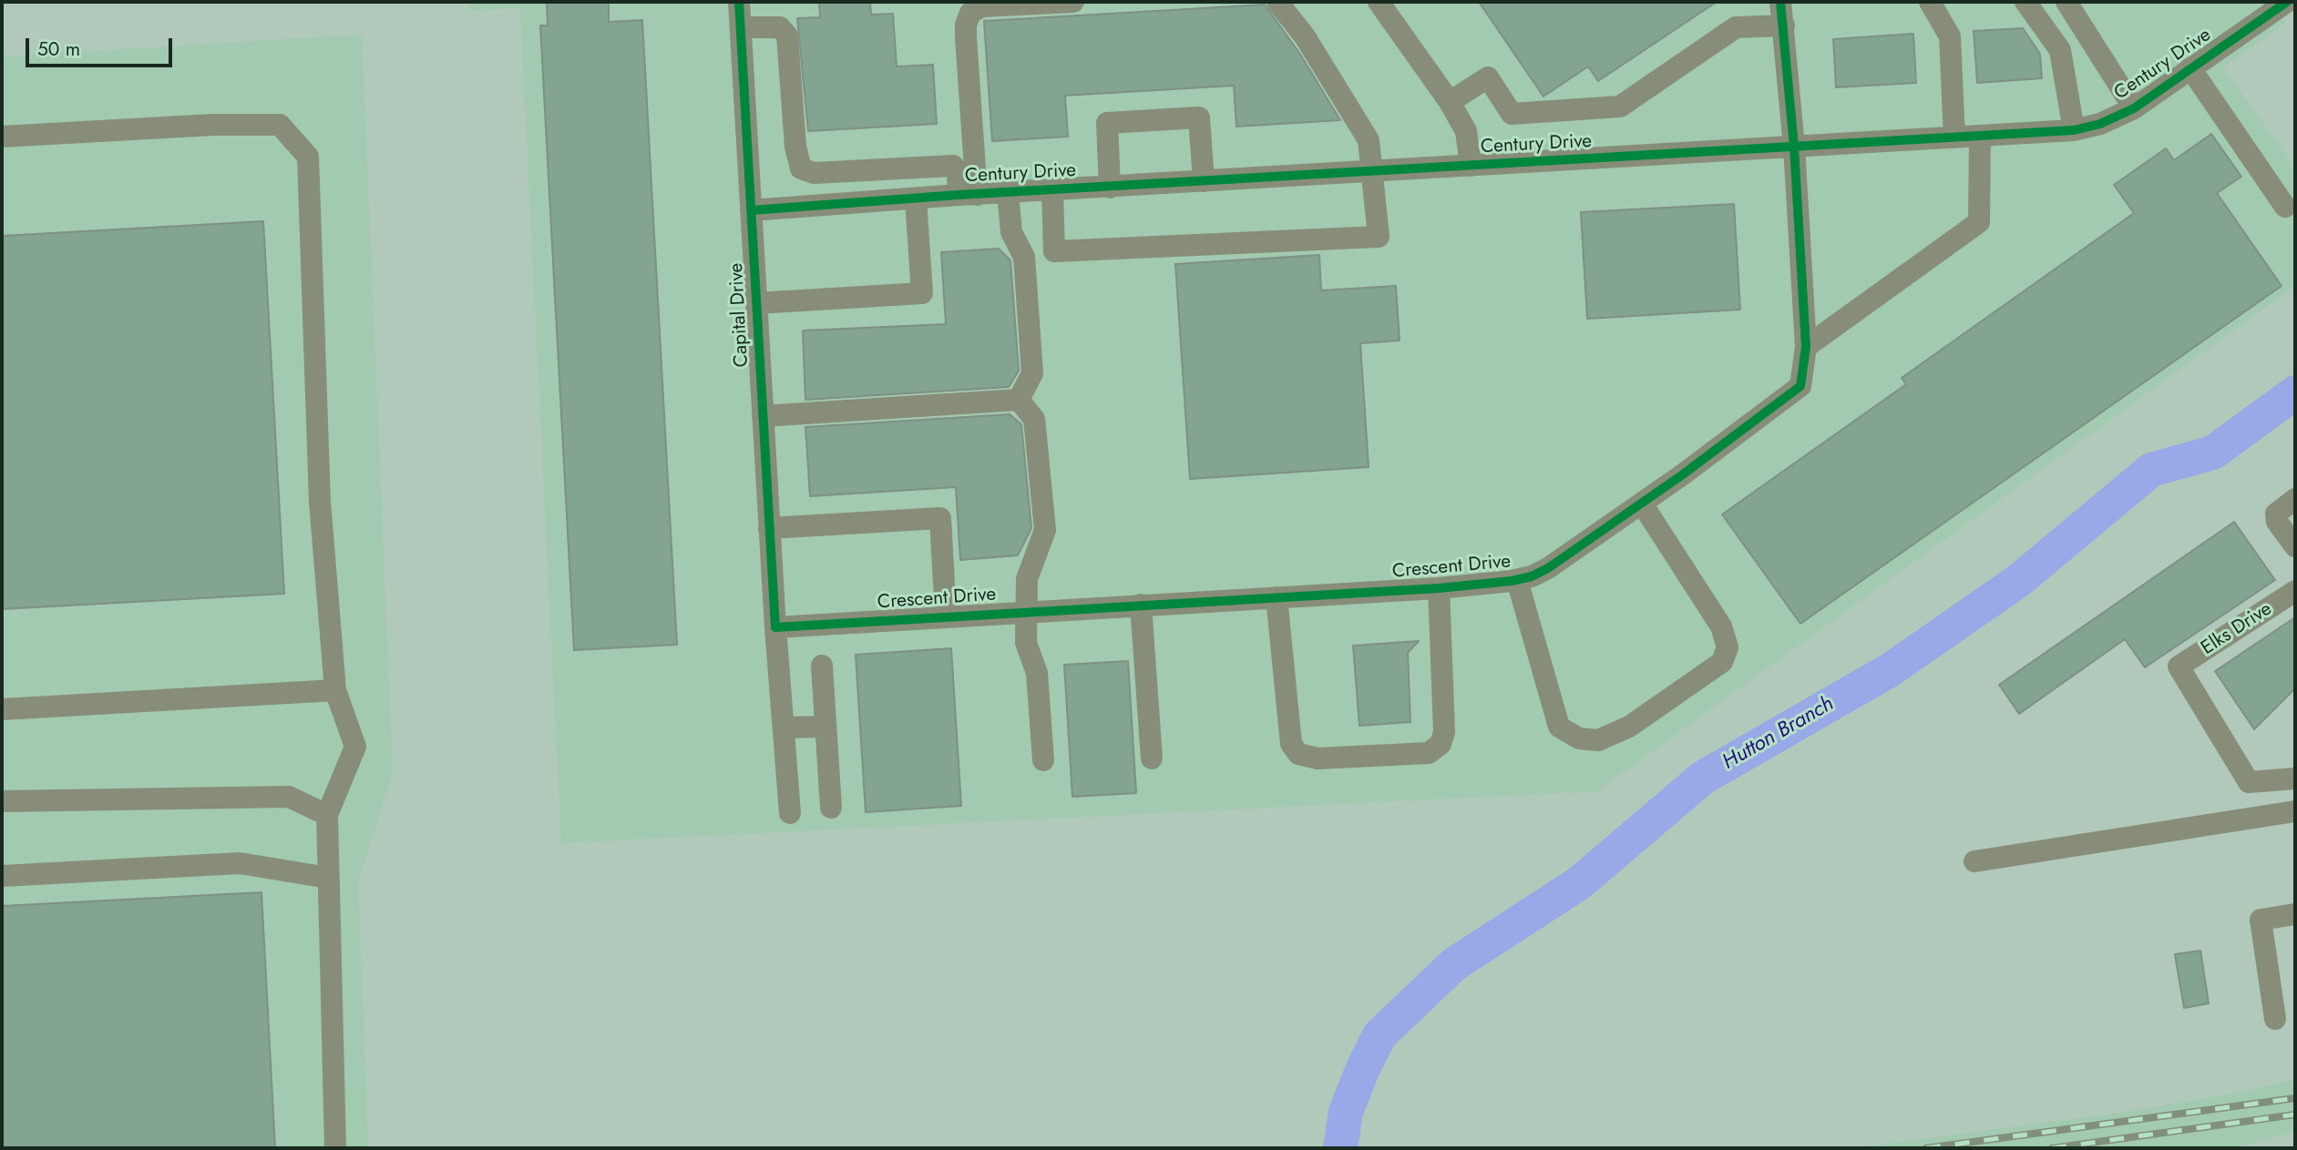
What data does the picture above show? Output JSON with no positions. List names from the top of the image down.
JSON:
{
  "streets": {
    "street": [
      "Century Drive",
      "Capital Drive",
      "Crescent Drive",
      "Elks Drive"
    ]
  },
  "crossings": [
    ["Century Drive", "Capital Drive"],
    ["Century Drive", "Crescent Drive"],
    ["Capital Drive", "Crescent Drive"]
  ],
  "water": ["Hutton Branch"],
  "scale_bar": "50 m"
}
